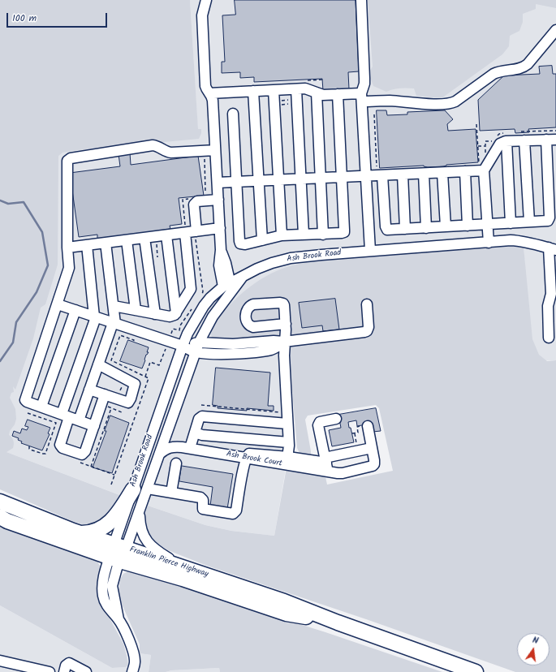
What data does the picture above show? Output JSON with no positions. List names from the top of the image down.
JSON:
{
  "streets": {
    "highway": ["Franklin Pierce Highway"],
    "street": ["Ash Brook Road", "Ash Brook Court"]
  },
  "crossings": [
    ["Ash Brook Road", "Franklin Pierce Highway"]
  ],
  "scale_bar": "100 m",
  "north": "top"
}
